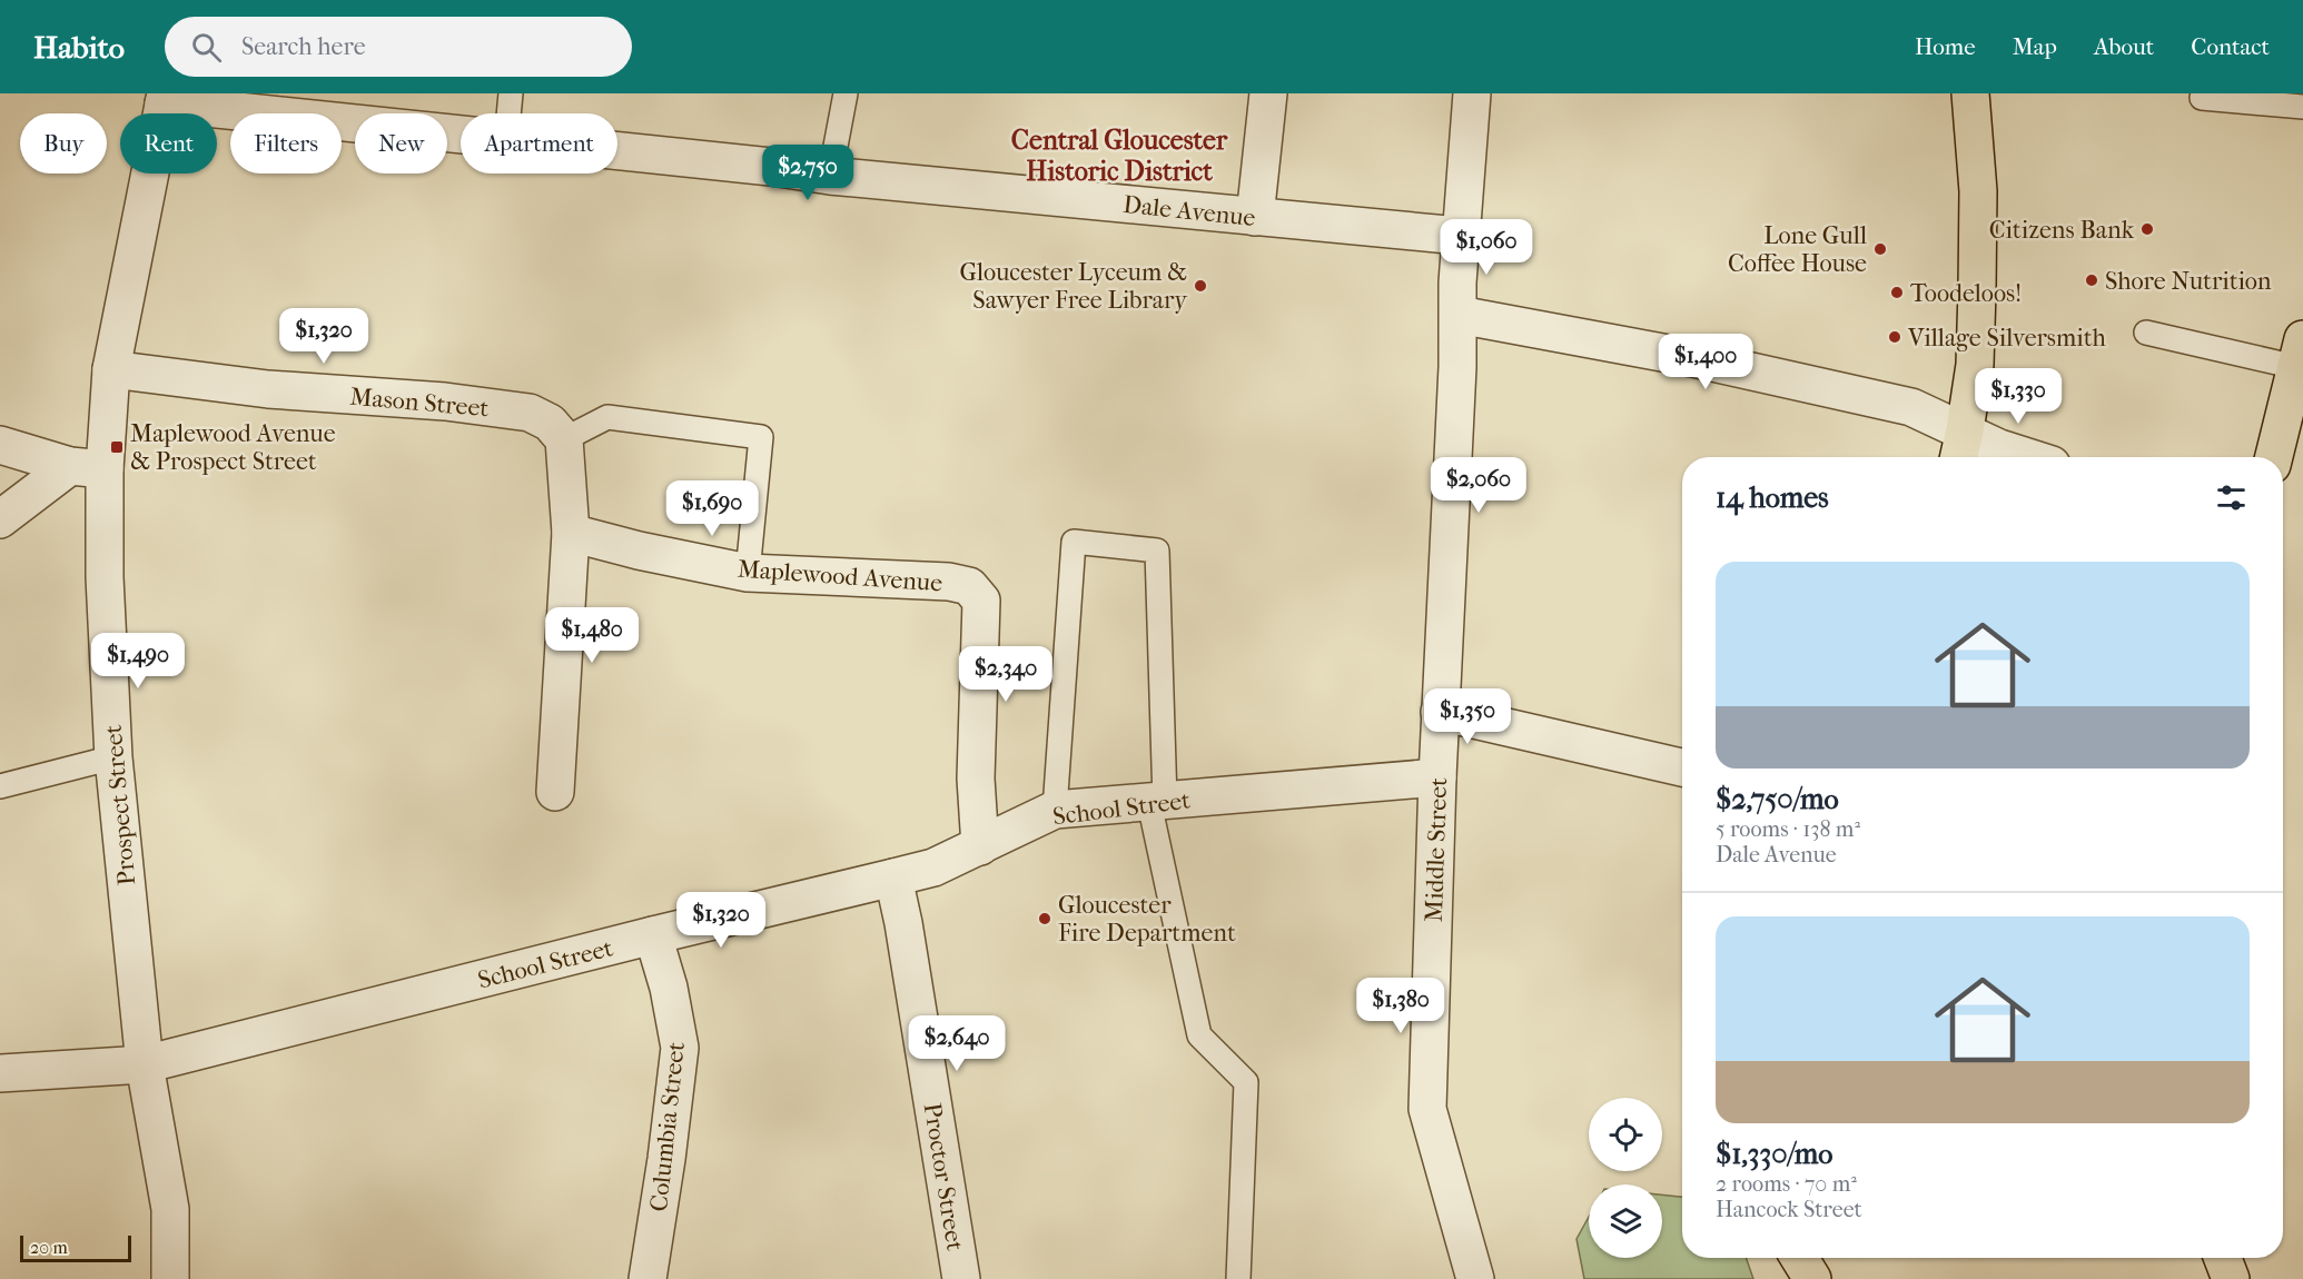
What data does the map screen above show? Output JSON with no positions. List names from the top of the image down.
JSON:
{
  "streets": {
    "street": [
      "Dale Avenue",
      "Mason Street",
      "Maplewood Avenue",
      "Prospect Street",
      "School Street",
      "Middle Street",
      "Columbia Street",
      "Proctor Street"
    ]
  },
  "crossings": [
    ["Dale Avenue", "Prospect Street"],
    ["Dale Avenue", "Middle Street"],
    ["Mason Street", "Prospect Street"],
    ["Maplewood Avenue", "School Street"],
    ["Prospect Street", "School Street"],
    ["School Street", "Middle Street"],
    ["School Street", "Columbia Street"],
    ["School Street", "Proctor Street"]
  ],
  "districts": ["Central Gloucester Historic District"],
  "places": {
    "other": [
      "Citizens Bank",
      "Lone Gull Coffee House",
      "Shore Nutrition",
      "Gloucester Lyceum & Sawyer Free Library",
      "Toodeloos!",
      "Village Silversmith",
      "Gloucester Fire Department"
    ],
    "transit": ["Maplewood Avenue & Prospect Street"]
  },
  "scale_bar": "20 m",
  "page": {
    "header": "Habito",
    "search": "Search here",
    "nav": [
      "Home",
      "Map",
      "About",
      "Contact"
    ],
    "chip": [
      "Buy",
      "Rent",
      "Filters",
      "New",
      "Apartment"
    ],
    "price": [
      "$2,750",
      "$1,060",
      "$1,320",
      "$1,400",
      "$1,330",
      "$2,060",
      "$1,690",
      "$1,480",
      "$1,490",
      "$2,340",
      "$1,350",
      "$1,320",
      "$1,380",
      "$2,640"
    ],
    "heading": "14 homes",
    "list": [
      {
        "name": "$2,750/mo",
        "note": "5 rooms · 138 m² · Dale Avenue"
      },
      {
        "name": "$1,330/mo",
        "note": "2 rooms · 70 m² · Hancock Street"
      }
    ],
    "scale": "20 m"
  }
}
